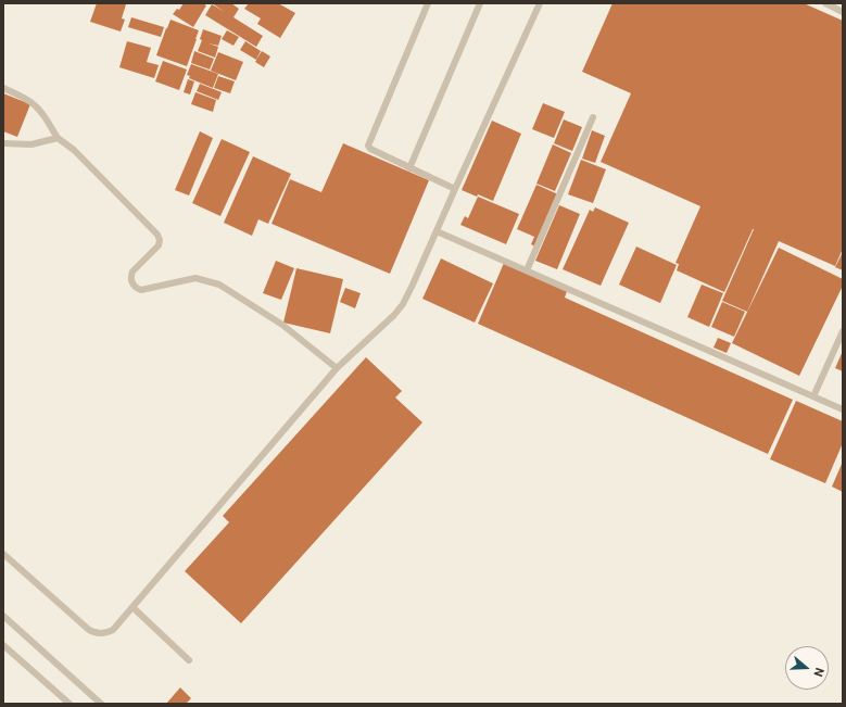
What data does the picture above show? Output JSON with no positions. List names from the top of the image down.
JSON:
{
  "north": "right"
}
